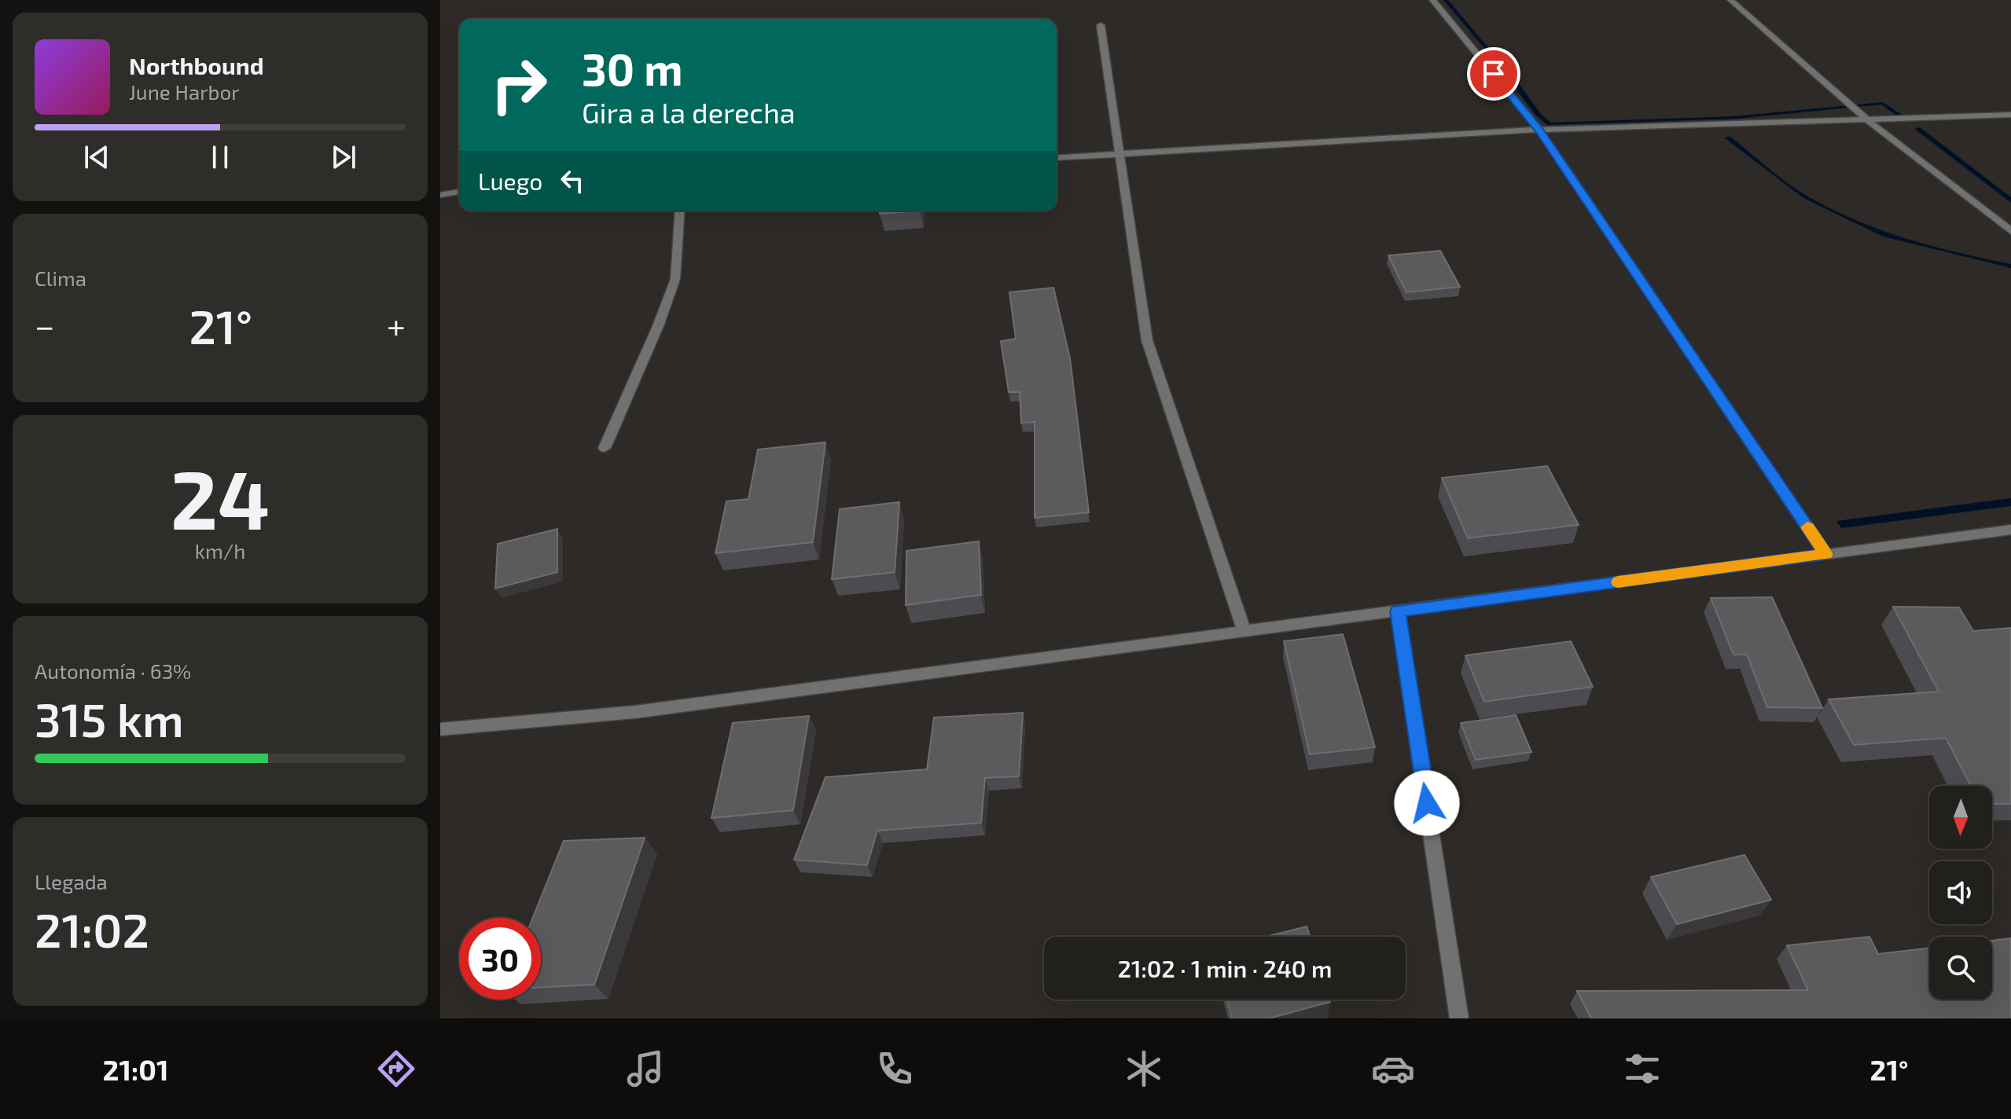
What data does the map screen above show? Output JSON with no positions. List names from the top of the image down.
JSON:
{
  "north": "bottom",
  "page": {
    "turn": ["30 m", "Gira a la derecha"],
    "song": ["Northbound", "June Harbor"],
    "then": "Luego",
    "tile": [
      "Clima",
      ["24", "km/h"],
      ["Autonomía · 63%", "315 km"],
      ["Llegada", "21:02"]
    ],
    "heat": ["−", "21°", "+"],
    "limit": "30",
    "trip": "21:02 · 1 min · 240 m",
    "tabs": ["21:01", "21°"]
  }
}
